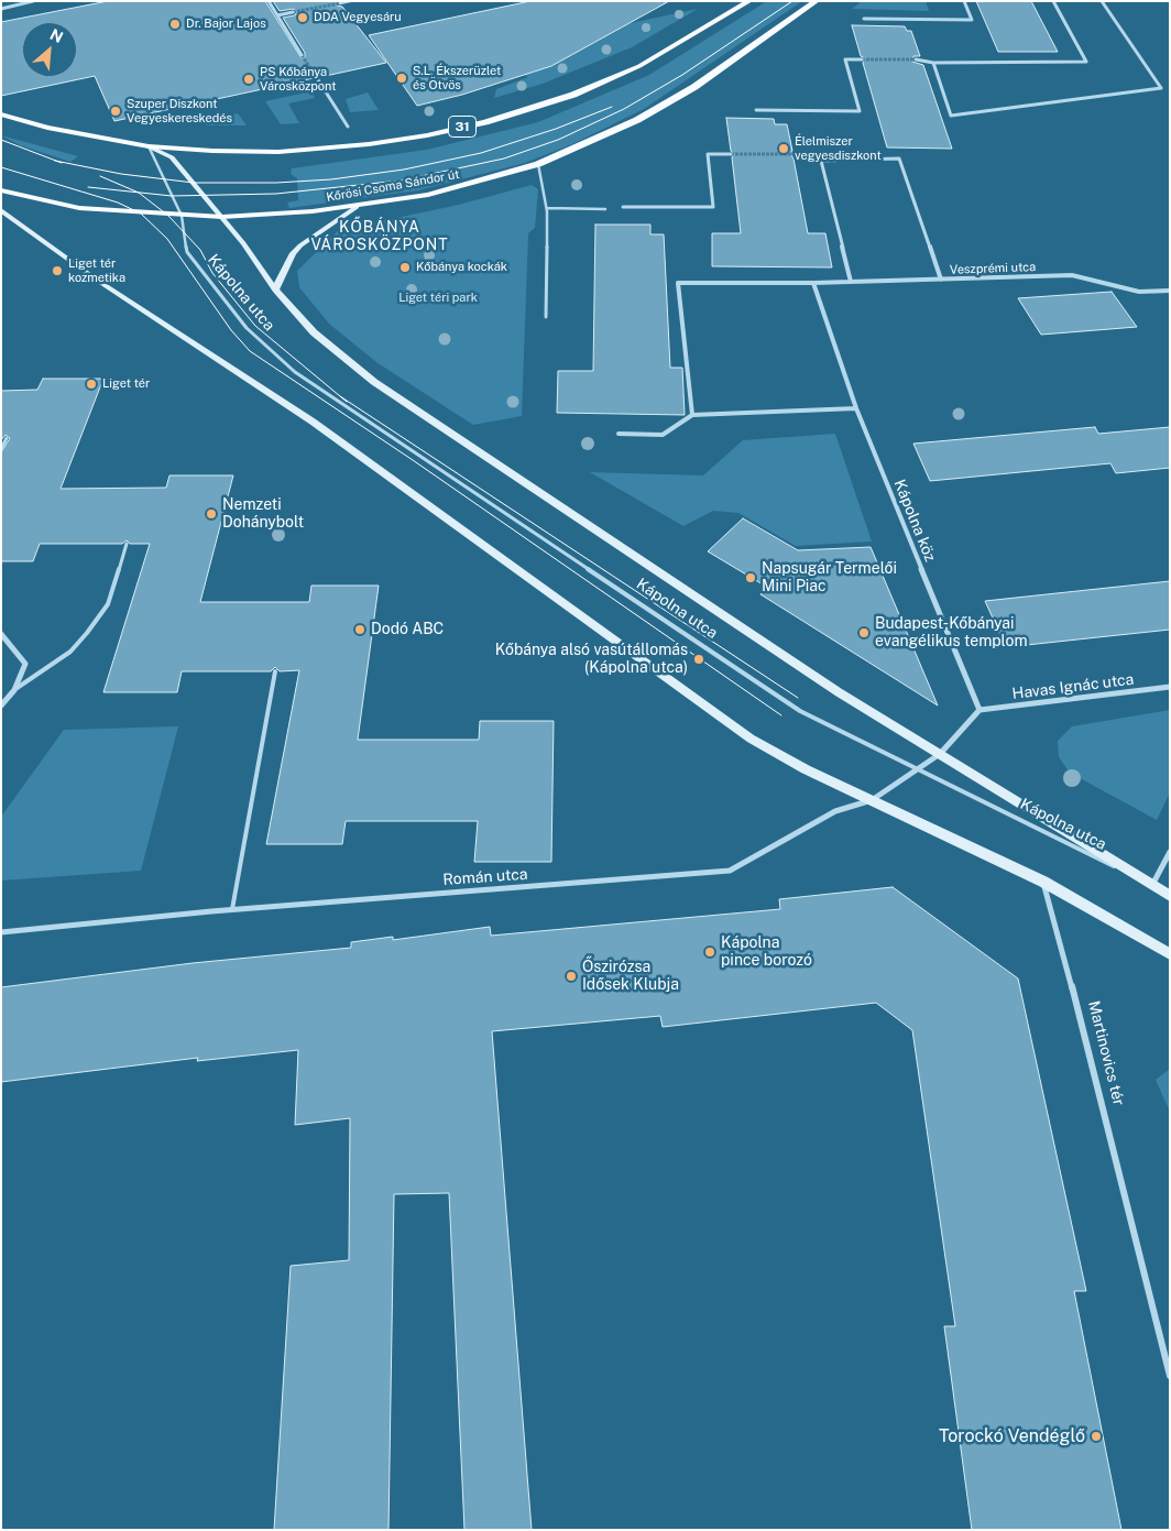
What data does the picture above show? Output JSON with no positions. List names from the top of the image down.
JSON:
{
  "streets": {
    "main road": ["31", "Kőrösi Csoma Sándor út", "Kápolna utca"],
    "street": [
      "Veszprémi utca",
      "Kápolna köz",
      "Havas Ignác utca",
      "Román utca",
      "Martinovics tér"
    ]
  },
  "crossings": [
    ["31", "Kápolna utca"],
    ["Kőrösi Csoma Sándor út", "Kápolna utca"],
    ["Veszprémi utca", "Kápolna köz"],
    ["Kápolna utca", "Román utca"],
    ["Kápolna köz", "Havas Ignác utca"]
  ],
  "districts": ["KŐBÁNYA VÁROSKÖZPONT"],
  "parks": ["Liget téri park"],
  "places": [
    "DDA Vegyesáru",
    "Dr. Bajor Lajos",
    "S.L. Ékszerüzlet és Ötvös",
    "PS Kőbánya Városközpont",
    "Szuper Diszkont Vegyeskereskedés",
    "Élelmiszer vegyesdiszkont",
    "Kőbánya kockák",
    "Liget tér kozmetika",
    "Liget tér",
    "Nemzeti Dohánybolt",
    "Napsugár Termelői Mini Piac",
    "Dodó ABC",
    "Budapest-Kőbányai evangélikus templom",
    "Kőbánya alsó vasútállomás (Kápolna utca)",
    "Kápolna pince borozó",
    "Őszirózsa Idősek Klubja",
    "Torockó Vendéglő"
  ],
  "north": "top right"
}
